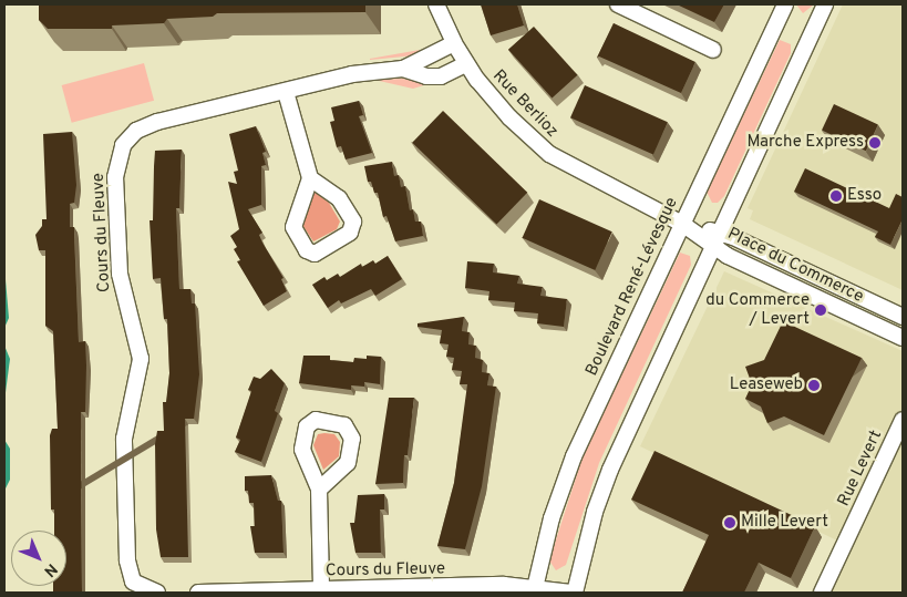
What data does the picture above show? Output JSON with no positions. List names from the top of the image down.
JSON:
{
  "streets": {
    "street": [
      "Rue Berlioz",
      "Cours du Fleuve",
      "Place du Commerce",
      "Boulevard René-Lévesque",
      "Rue Levert"
    ]
  },
  "crossings": [
    ["Rue Berlioz", "Cours du Fleuve"],
    ["Rue Berlioz", "Place du Commerce"],
    ["Rue Berlioz", "Boulevard René-Lévesque"],
    ["Cours du Fleuve", "Boulevard René-Lévesque"],
    ["Place du Commerce", "Boulevard René-Lévesque"]
  ],
  "places": [
    "Marche Express",
    "Esso",
    "du Commerce / Levert",
    "Leaseweb",
    "Mille Levert"
  ],
  "north": "bottom right"
}
